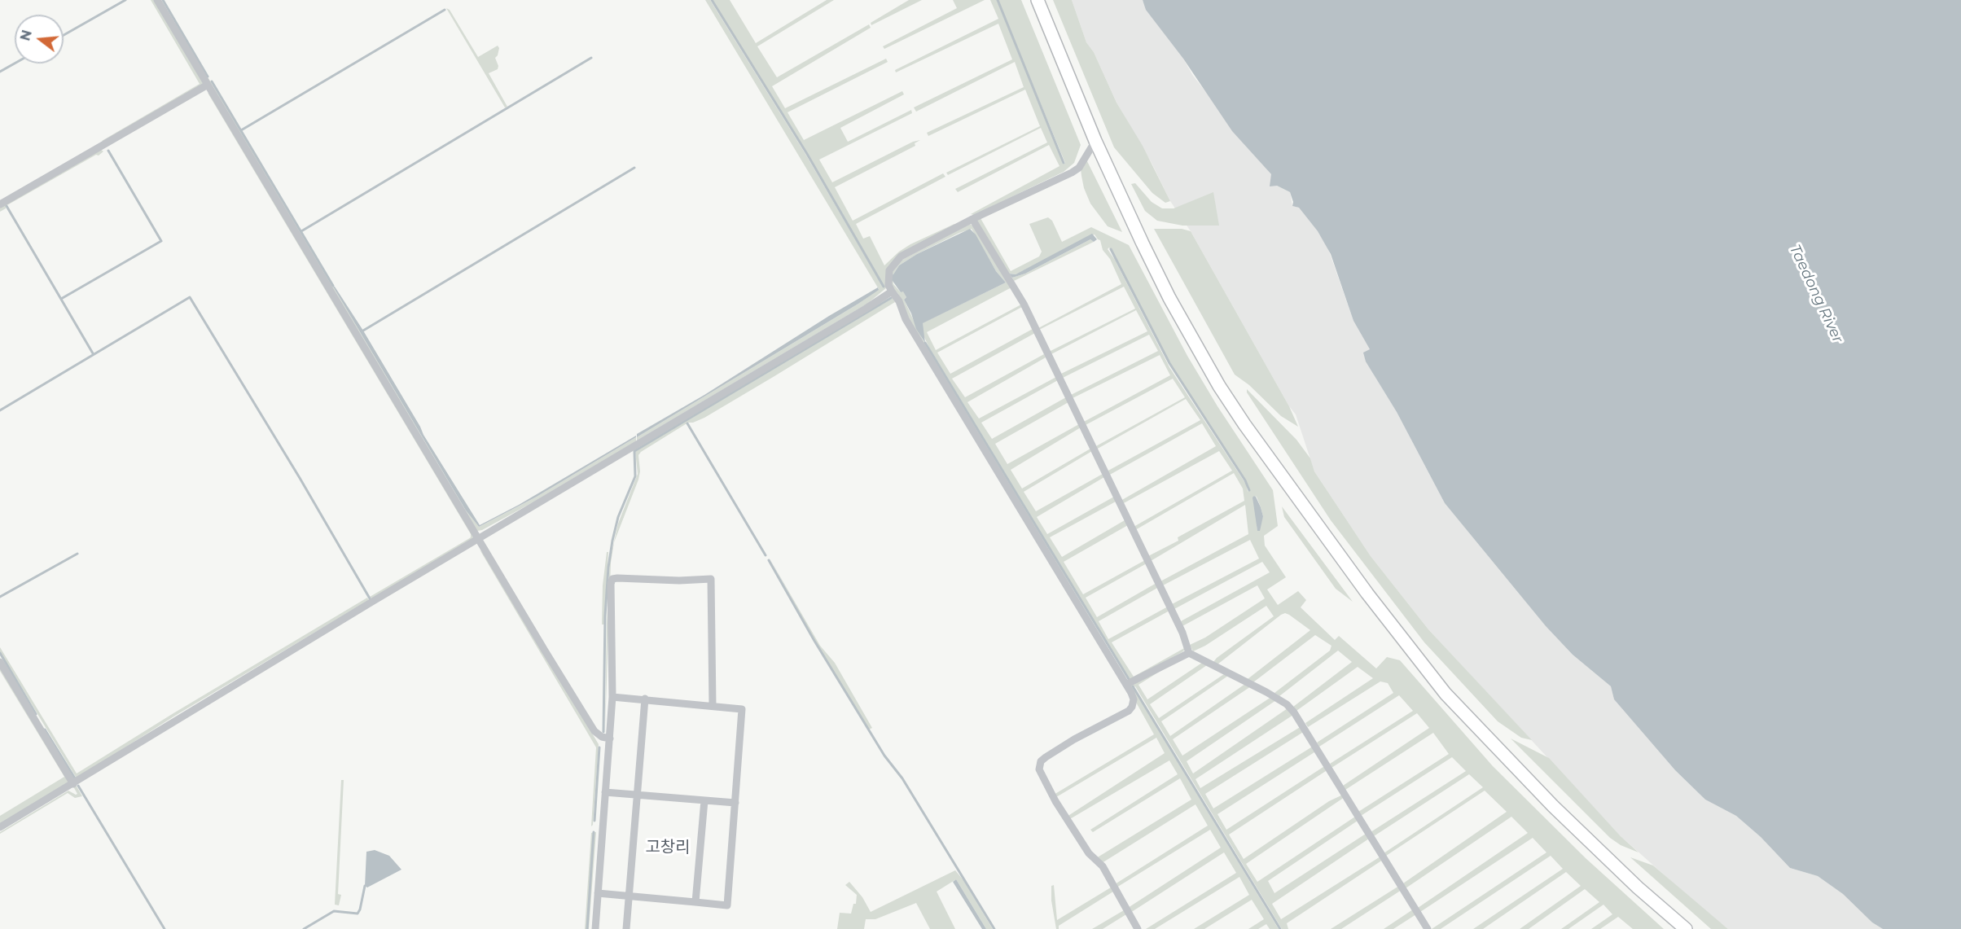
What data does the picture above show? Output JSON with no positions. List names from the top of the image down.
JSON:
{
  "districts": ["고창리"],
  "water": ["Taedong River"],
  "north": "left"
}
